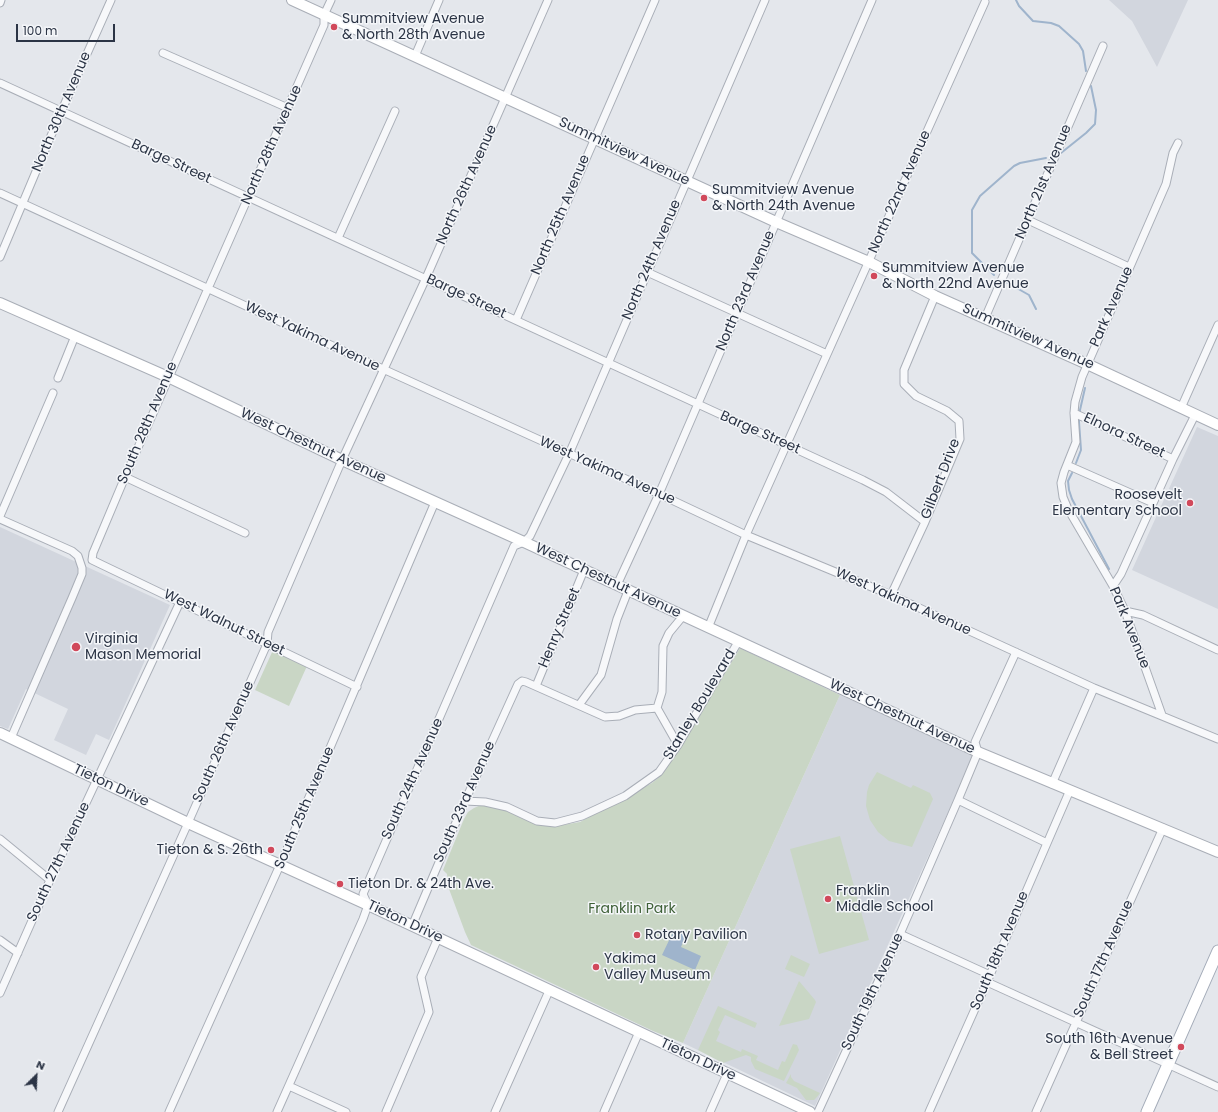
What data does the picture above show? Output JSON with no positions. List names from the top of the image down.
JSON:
{
  "streets": {
    "main road": ["Summitview Avenue", "West Chestnut Avenue", "Tieton Drive"],
    "street": [
      "North 30th Avenue",
      "North 28th Avenue",
      "Barge Street",
      "North 21st Avenue",
      "North 26th Avenue",
      "North 22nd Avenue",
      "North 25th Avenue",
      "North 24th Avenue",
      "North 23rd Avenue",
      "Park Avenue",
      "West Yakima Avenue",
      "South 28th Avenue",
      "Elnora Street",
      "Gilbert Drive",
      "West Walnut Street",
      "Henry Street",
      "Stanley Boulevard",
      "South 26th Avenue",
      "South 24th Avenue",
      "South 23rd Avenue",
      "South 25th Avenue",
      "South 27th Avenue",
      "South 18th Avenue",
      "South 17th Avenue",
      "South 19th Avenue"
    ]
  },
  "crossings": [
    ["North 30th Avenue", "Barge Street"],
    ["North 30th Avenue", "West Yakima Avenue"],
    ["North 28th Avenue", "Summitview Avenue"],
    ["North 28th Avenue", "Barge Street"],
    ["North 28th Avenue", "West Yakima Avenue"],
    ["North 28th Avenue", "South 28th Avenue"],
    ["Summitview Avenue", "North 21st Avenue"],
    ["Summitview Avenue", "North 26th Avenue"],
    ["Summitview Avenue", "North 22nd Avenue"],
    ["Summitview Avenue", "North 25th Avenue"],
    ["Summitview Avenue", "North 24th Avenue"],
    ["Summitview Avenue", "North 23rd Avenue"],
    ["Summitview Avenue", "Park Avenue"],
    ["Summitview Avenue", "Gilbert Drive"],
    ["Barge Street", "North 26th Avenue"],
    ["Barge Street", "North 22nd Avenue"],
    ["Barge Street", "North 25th Avenue"],
    ["Barge Street", "North 24th Avenue"],
    ["Barge Street", "North 23rd Avenue"],
    ["Barge Street", "Gilbert Drive"],
    ["North 26th Avenue", "West Yakima Avenue"],
    ["North 26th Avenue", "South 26th Avenue"],
    ["North 22nd Avenue", "West Yakima Avenue"],
    ["North 22nd Avenue", "West Chestnut Avenue"],
    ["North 24th Avenue", "West Yakima Avenue"],
    ["North 24th Avenue", "South 24th Avenue"],
    ["North 23rd Avenue", "West Yakima Avenue"],
    ["Park Avenue", "West Yakima Avenue"],
    ["Park Avenue", "Elnora Street"],
    ["West Yakima Avenue", "South 28th Avenue"],
    ["West Yakima Avenue", "Gilbert Drive"],
    ["West Yakima Avenue", "South 26th Avenue"],
    ["West Yakima Avenue", "South 24th Avenue"],
    ["West Yakima Avenue", "South 19th Avenue"],
    ["South 28th Avenue", "West Chestnut Avenue"],
    ["South 28th Avenue", "West Walnut Street"],
    ["West Chestnut Avenue", "Henry Street"],
    ["West Chestnut Avenue", "Stanley Boulevard"],
    ["West Chestnut Avenue", "South 26th Avenue"],
    ["West Chestnut Avenue", "South 24th Avenue"],
    ["West Chestnut Avenue", "South 25th Avenue"],
    ["West Chestnut Avenue", "South 18th Avenue"],
    ["West Chestnut Avenue", "South 17th Avenue"],
    ["West Chestnut Avenue", "South 19th Avenue"],
    ["West Walnut Street", "South 26th Avenue"],
    ["West Walnut Street", "South 25th Avenue"],
    ["West Walnut Street", "South 27th Avenue"],
    ["Henry Street", "South 23rd Avenue"],
    ["Stanley Boulevard", "South 23rd Avenue"],
    ["South 26th Avenue", "Tieton Drive"],
    ["South 24th Avenue", "Tieton Drive"],
    ["Tieton Drive", "South 23rd Avenue"],
    ["Tieton Drive", "South 25th Avenue"],
    ["Tieton Drive", "South 27th Avenue"]
  ],
  "parks": ["Franklin Park"],
  "places": [
    "Summitview Avenue & North 28th Avenue",
    "Summitview Avenue & North 24th Avenue",
    "Summitview Avenue & North 22nd Avenue",
    "Roosevelt Elementary School",
    "Virginia Mason Memorial",
    "Tieton & S. 26th",
    "Tieton Dr. & 24th Ave.",
    "Franklin Middle School",
    "Rotary Pavilion",
    "Yakima Valley Museum",
    "South 16th Avenue & Bell Street"
  ],
  "scale_bar": "100 m",
  "north": "top right"
}
